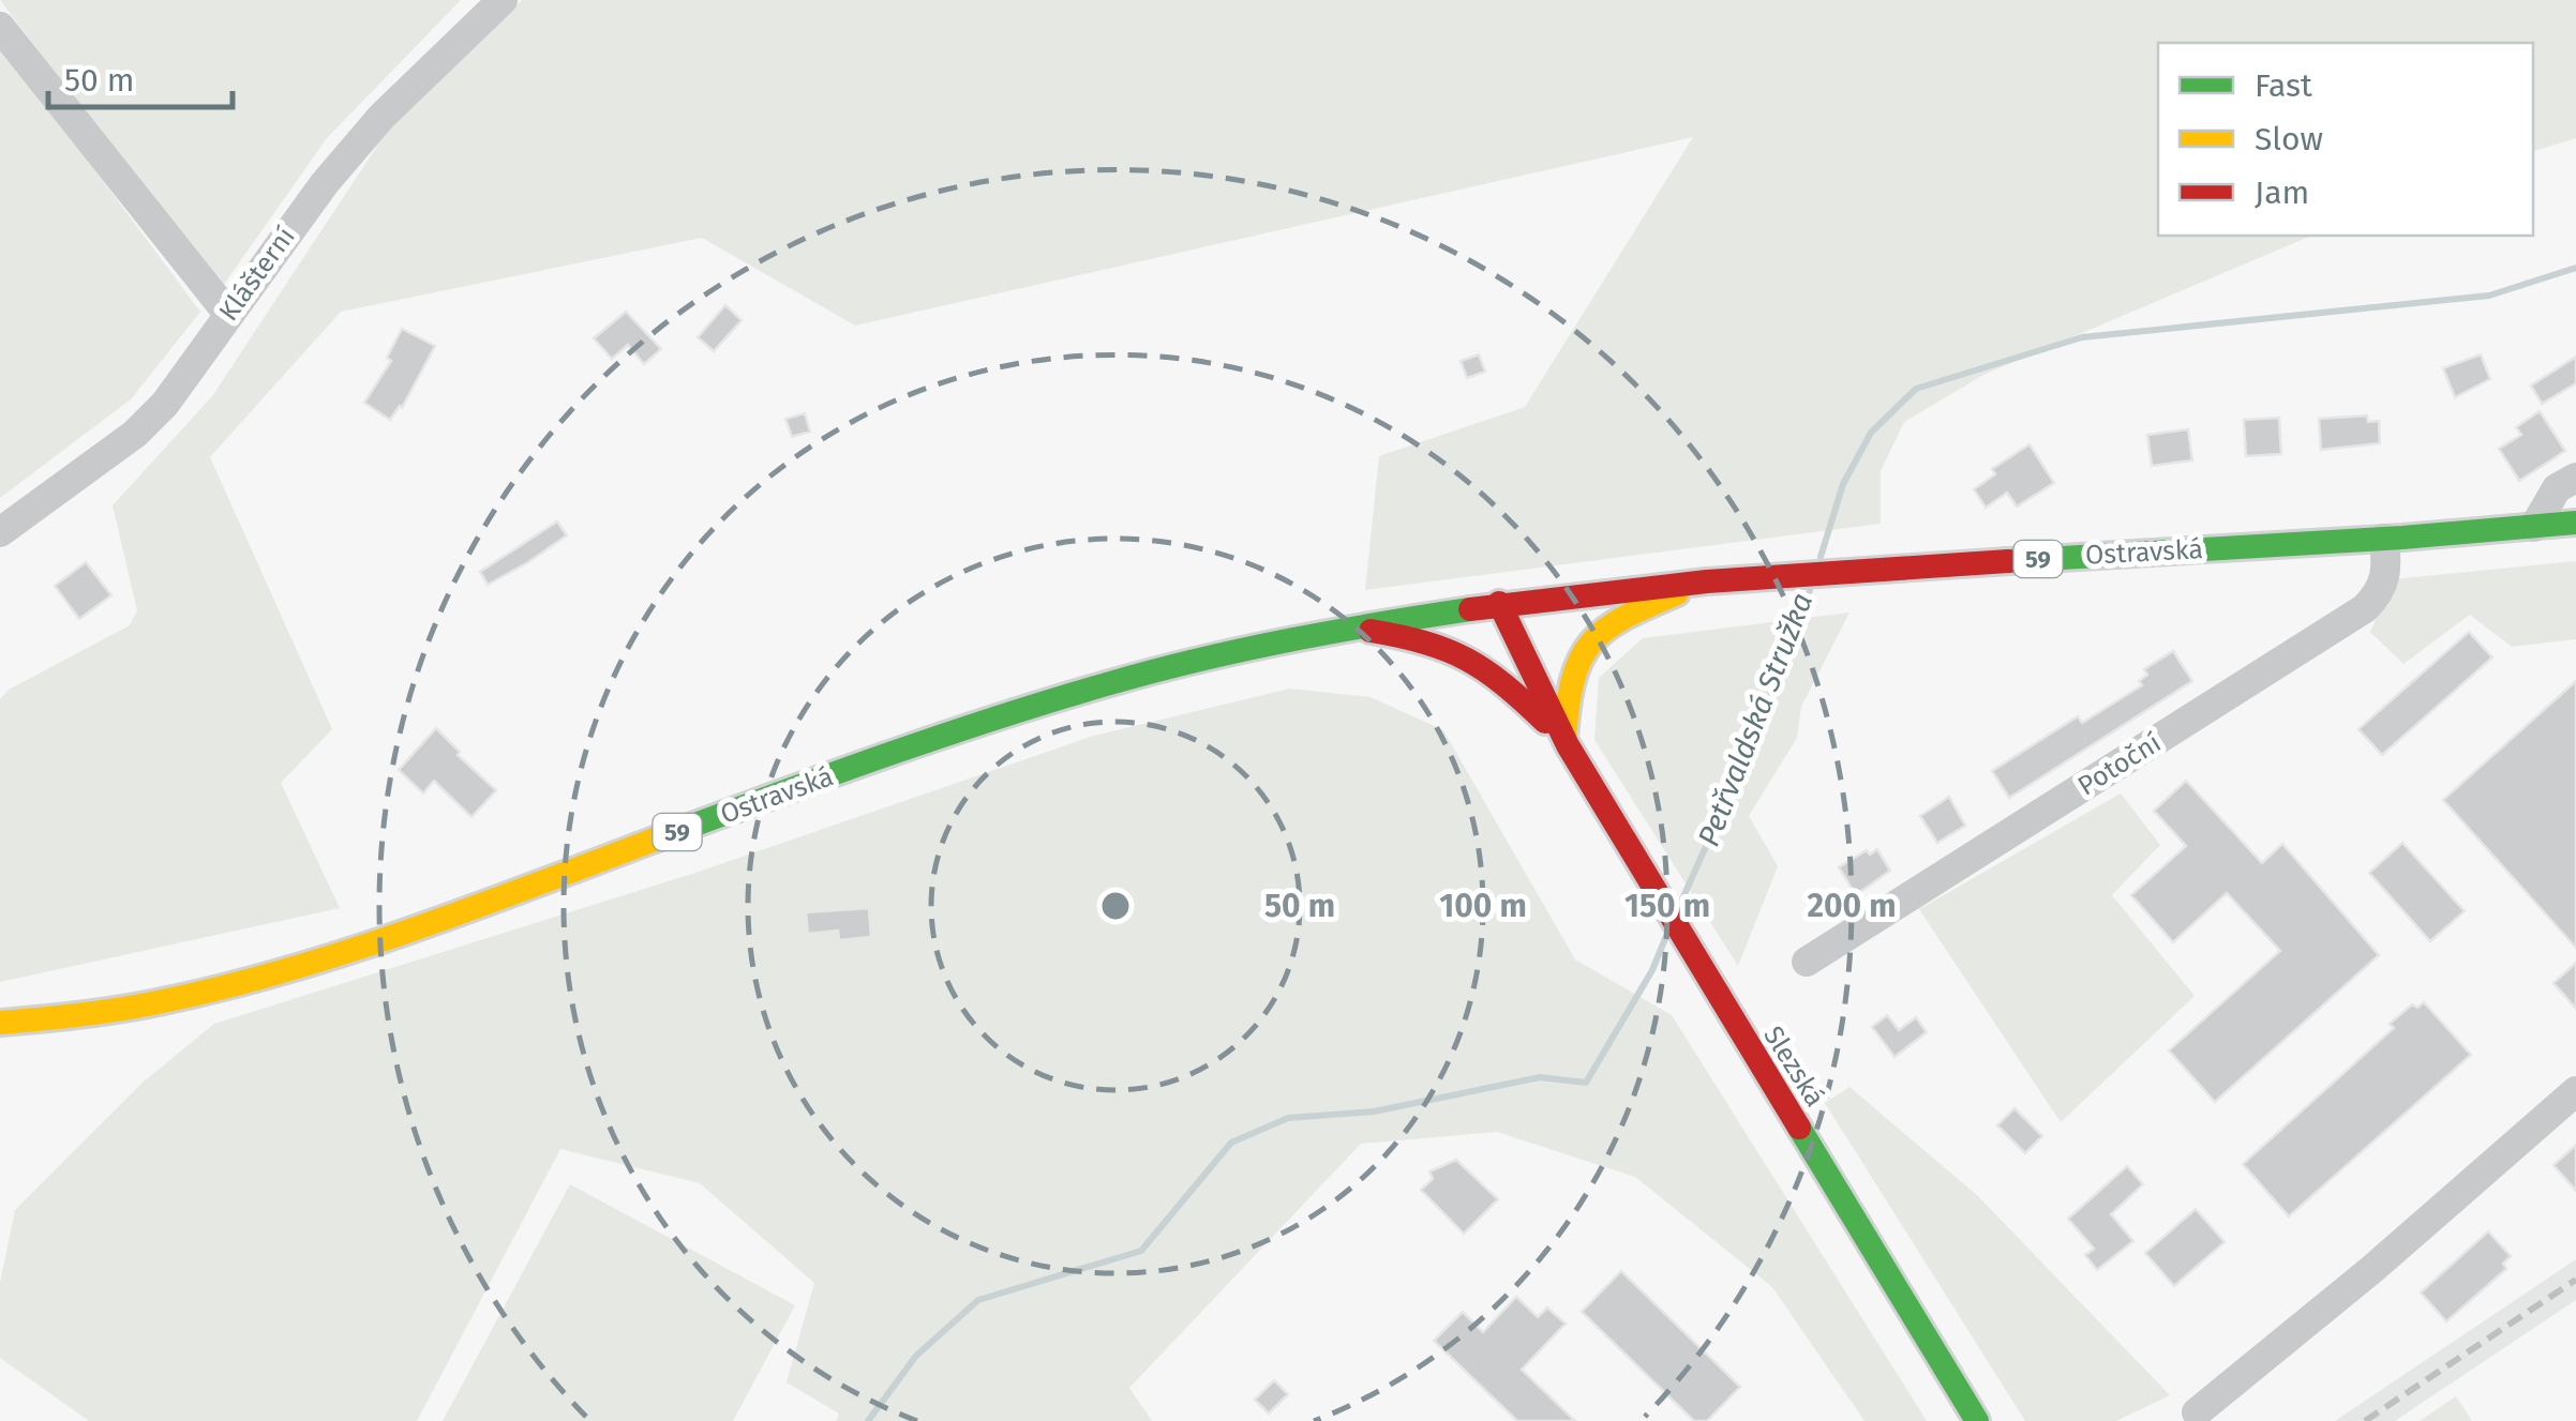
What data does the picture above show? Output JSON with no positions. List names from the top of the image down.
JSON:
{
  "streets": {
    "main road": ["Ostravská", "59", "Slezská"],
    "street": ["Klášterní", "Potoční"]
  },
  "crossings": [
    ["Ostravská", "59"],
    ["Ostravská", "Potoční"],
    ["Ostravská", "Slezská"],
    ["59", "Slezská"]
  ],
  "water": ["Petřvaldská Stružka"],
  "legend": ["Fast", "Slow", "Jam"],
  "scale_bar": "50 m",
  "rings": [
    "50 m",
    "100 m",
    "150 m",
    "200 m"
  ]
}
